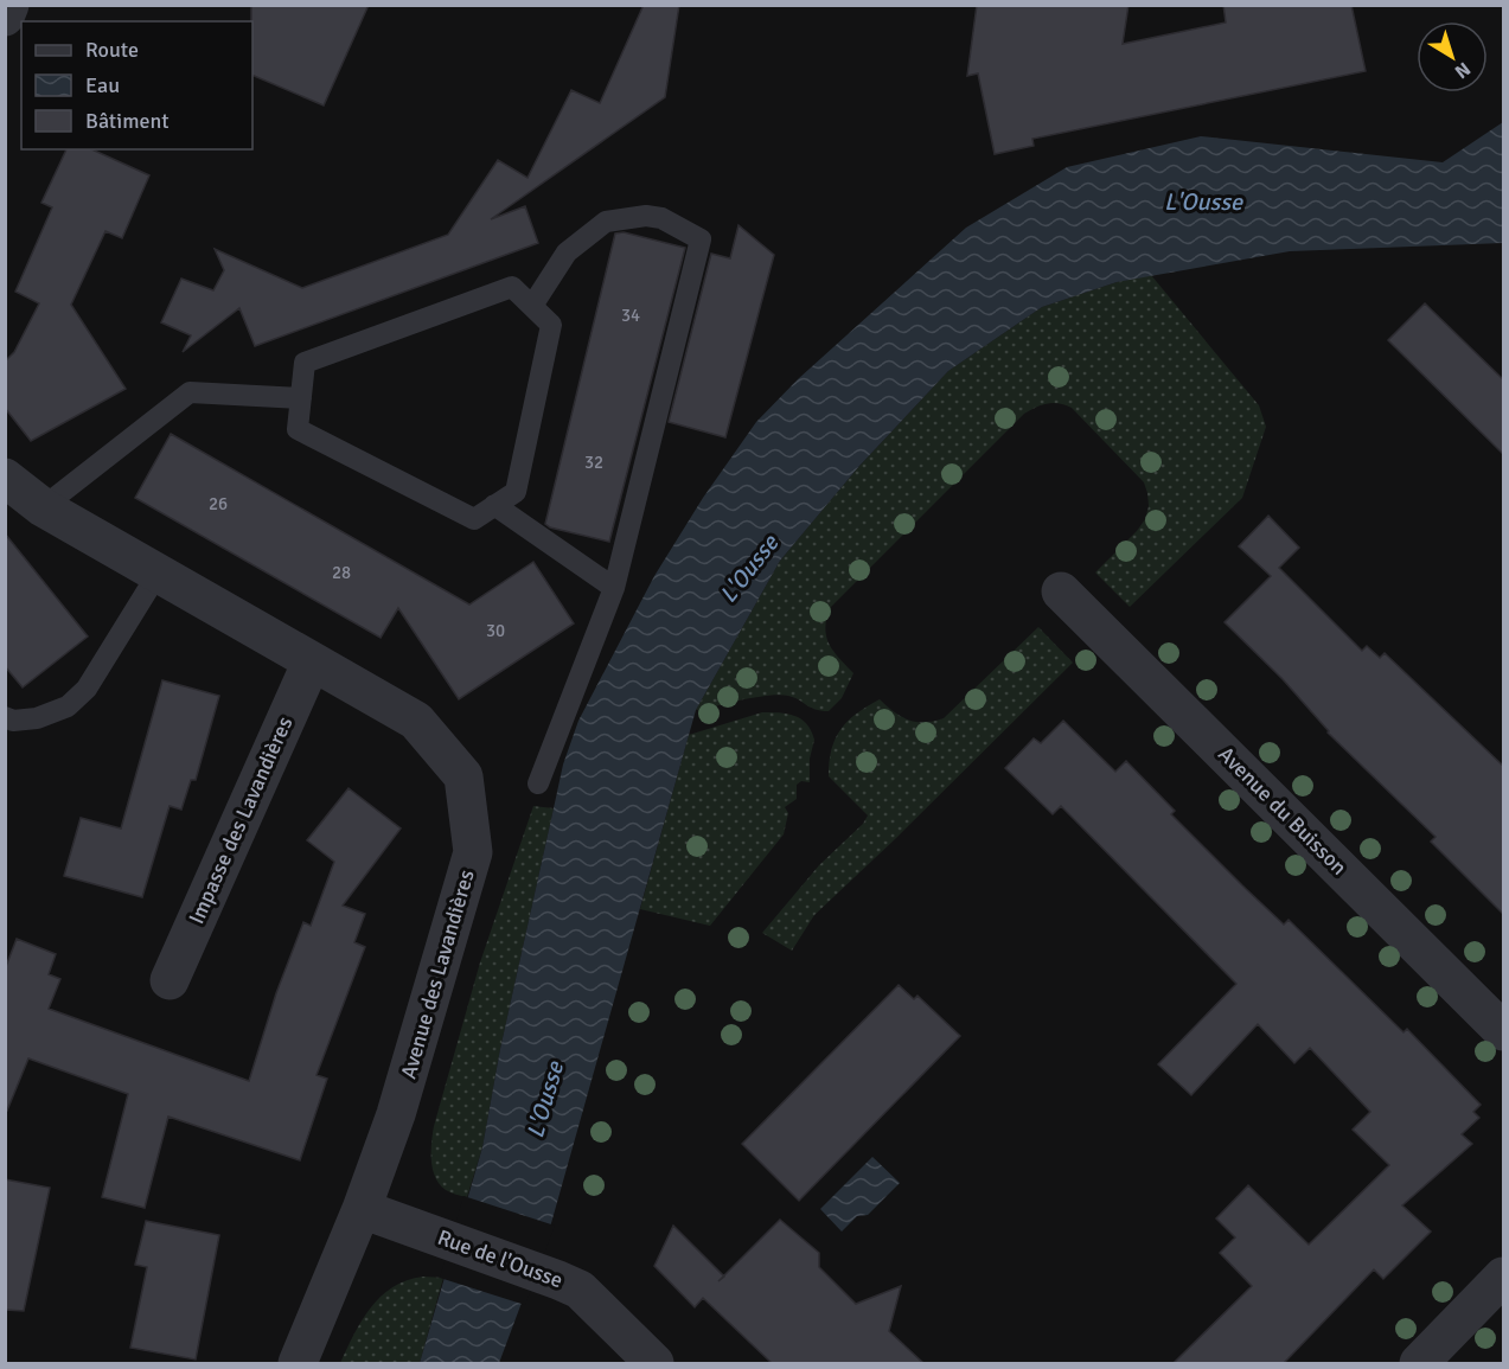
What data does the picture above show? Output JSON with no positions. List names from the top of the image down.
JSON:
{
  "streets": {
    "street": [
      "Avenue du Buisson",
      "Impasse des Lavandières",
      "Avenue des Lavandières",
      "Rue de l'Ousse"
    ]
  },
  "crossings": [
    ["Impasse des Lavandières", "Avenue des Lavandières"],
    ["Avenue des Lavandières", "Rue de l'Ousse"]
  ],
  "water": ["L'Ousse"],
  "house_numbers": [
    "34",
    "32",
    "26",
    "28",
    "30"
  ],
  "legend": ["Route", "Eau", "Bâtiment"],
  "north": "bottom right"
}
